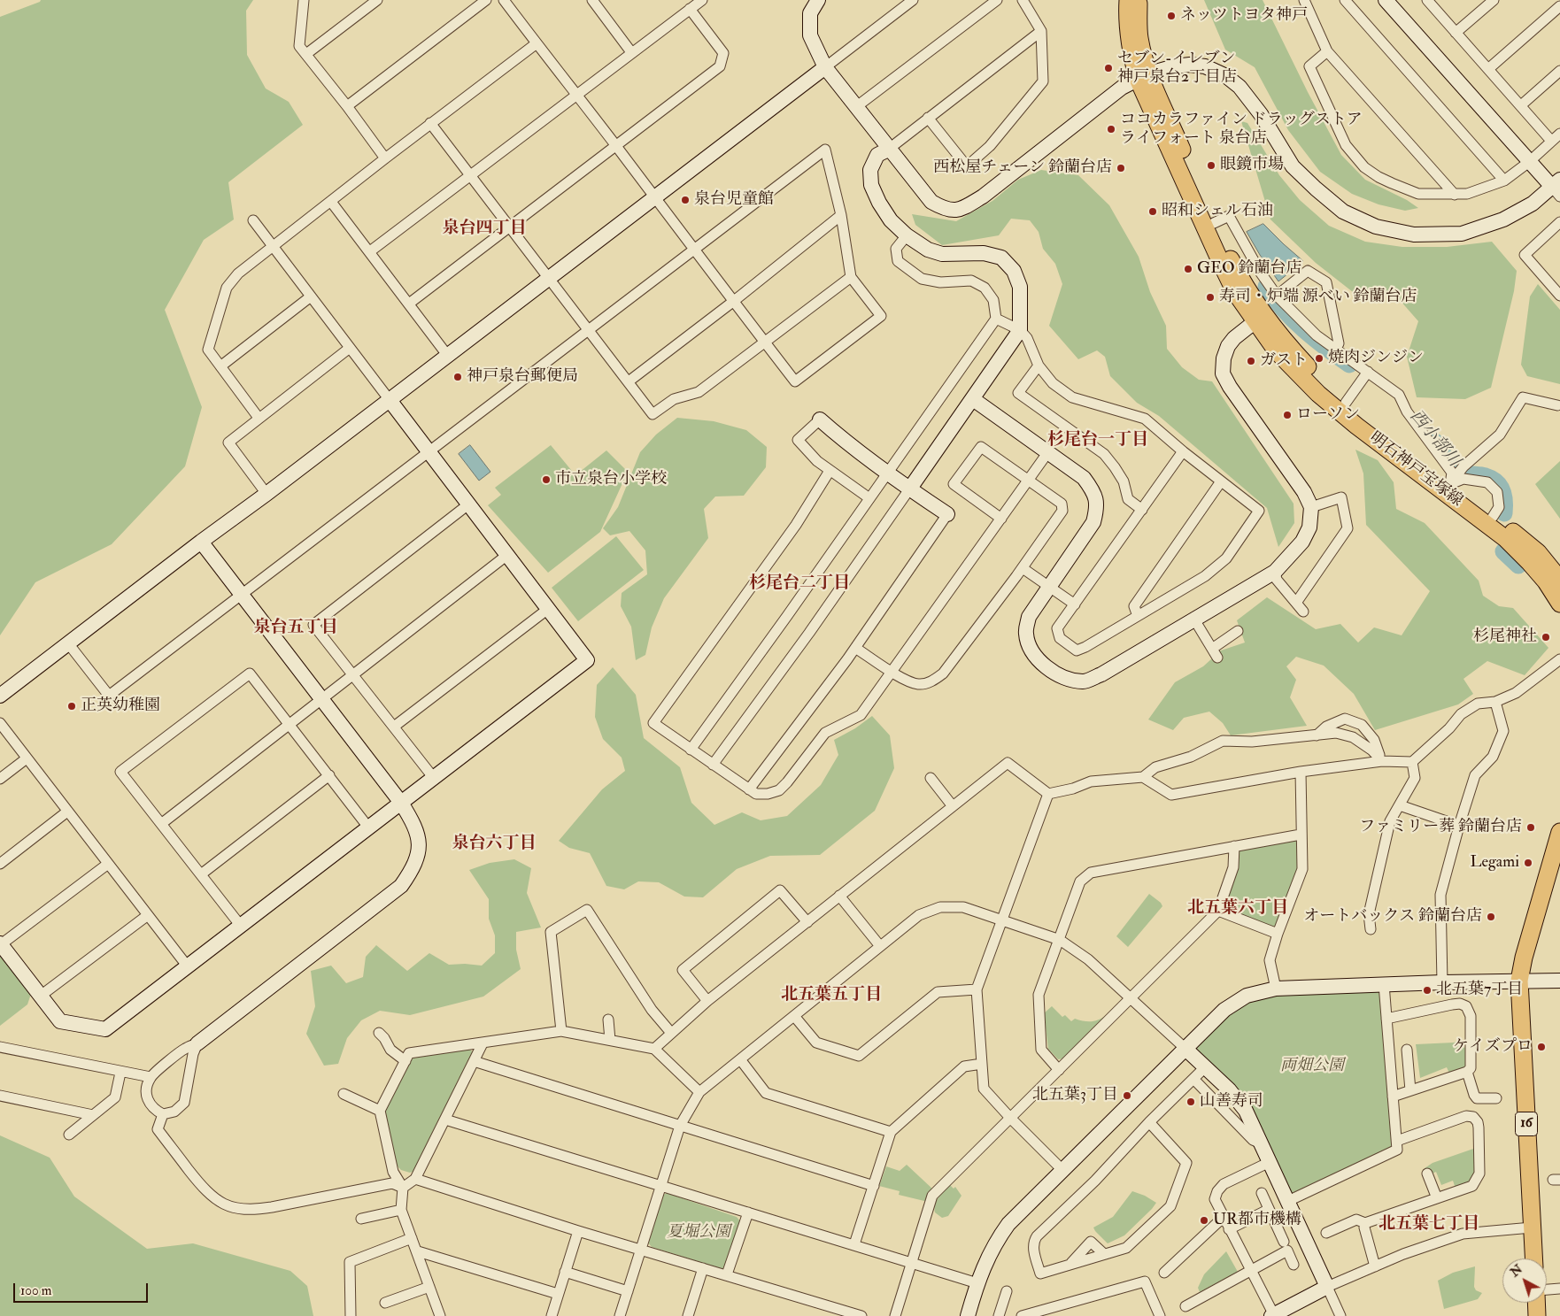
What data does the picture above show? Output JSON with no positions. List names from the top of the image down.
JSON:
{
  "streets": {
    "main road": ["明石神戸宝塚線", "16"]
  },
  "districts": [
    "泉台四丁目",
    "杉尾台一丁目",
    "杉尾台二丁目",
    "泉台五丁目",
    "泉台六丁目",
    "北五葉六丁目",
    "北五葉五丁目",
    "北五葉七丁目"
  ],
  "water": ["西小部川"],
  "parks": ["両畑公園", "夏堀公園"],
  "places": [
    "ネッツトヨタ神戸",
    "セブン-イレブン 神戸泉台2丁目店",
    "ココカラファイン ドラッグストア ライフォート 泉台店",
    "眼鏡市場",
    "西松屋チェーン 鈴蘭台店",
    "泉台児童館",
    "昭和シェル石油",
    "GEO 鈴蘭台店",
    "寿司・炉端 源べい 鈴蘭台店",
    "焼肉ジンジン",
    "ガスト",
    "神戸泉台郵便局",
    "ローソン",
    "市立泉台小学校",
    "杉尾神社",
    "正英幼稚園",
    "ファミリー葬 鈴蘭台店",
    "Legami",
    "オートバックス 鈴蘭台店",
    "北五葉7丁目",
    "ケイズプロ",
    "北五葉3丁目",
    "山善寿司",
    "UR都市機構"
  ],
  "scale_bar": "100 m",
  "north": "top left"
}
